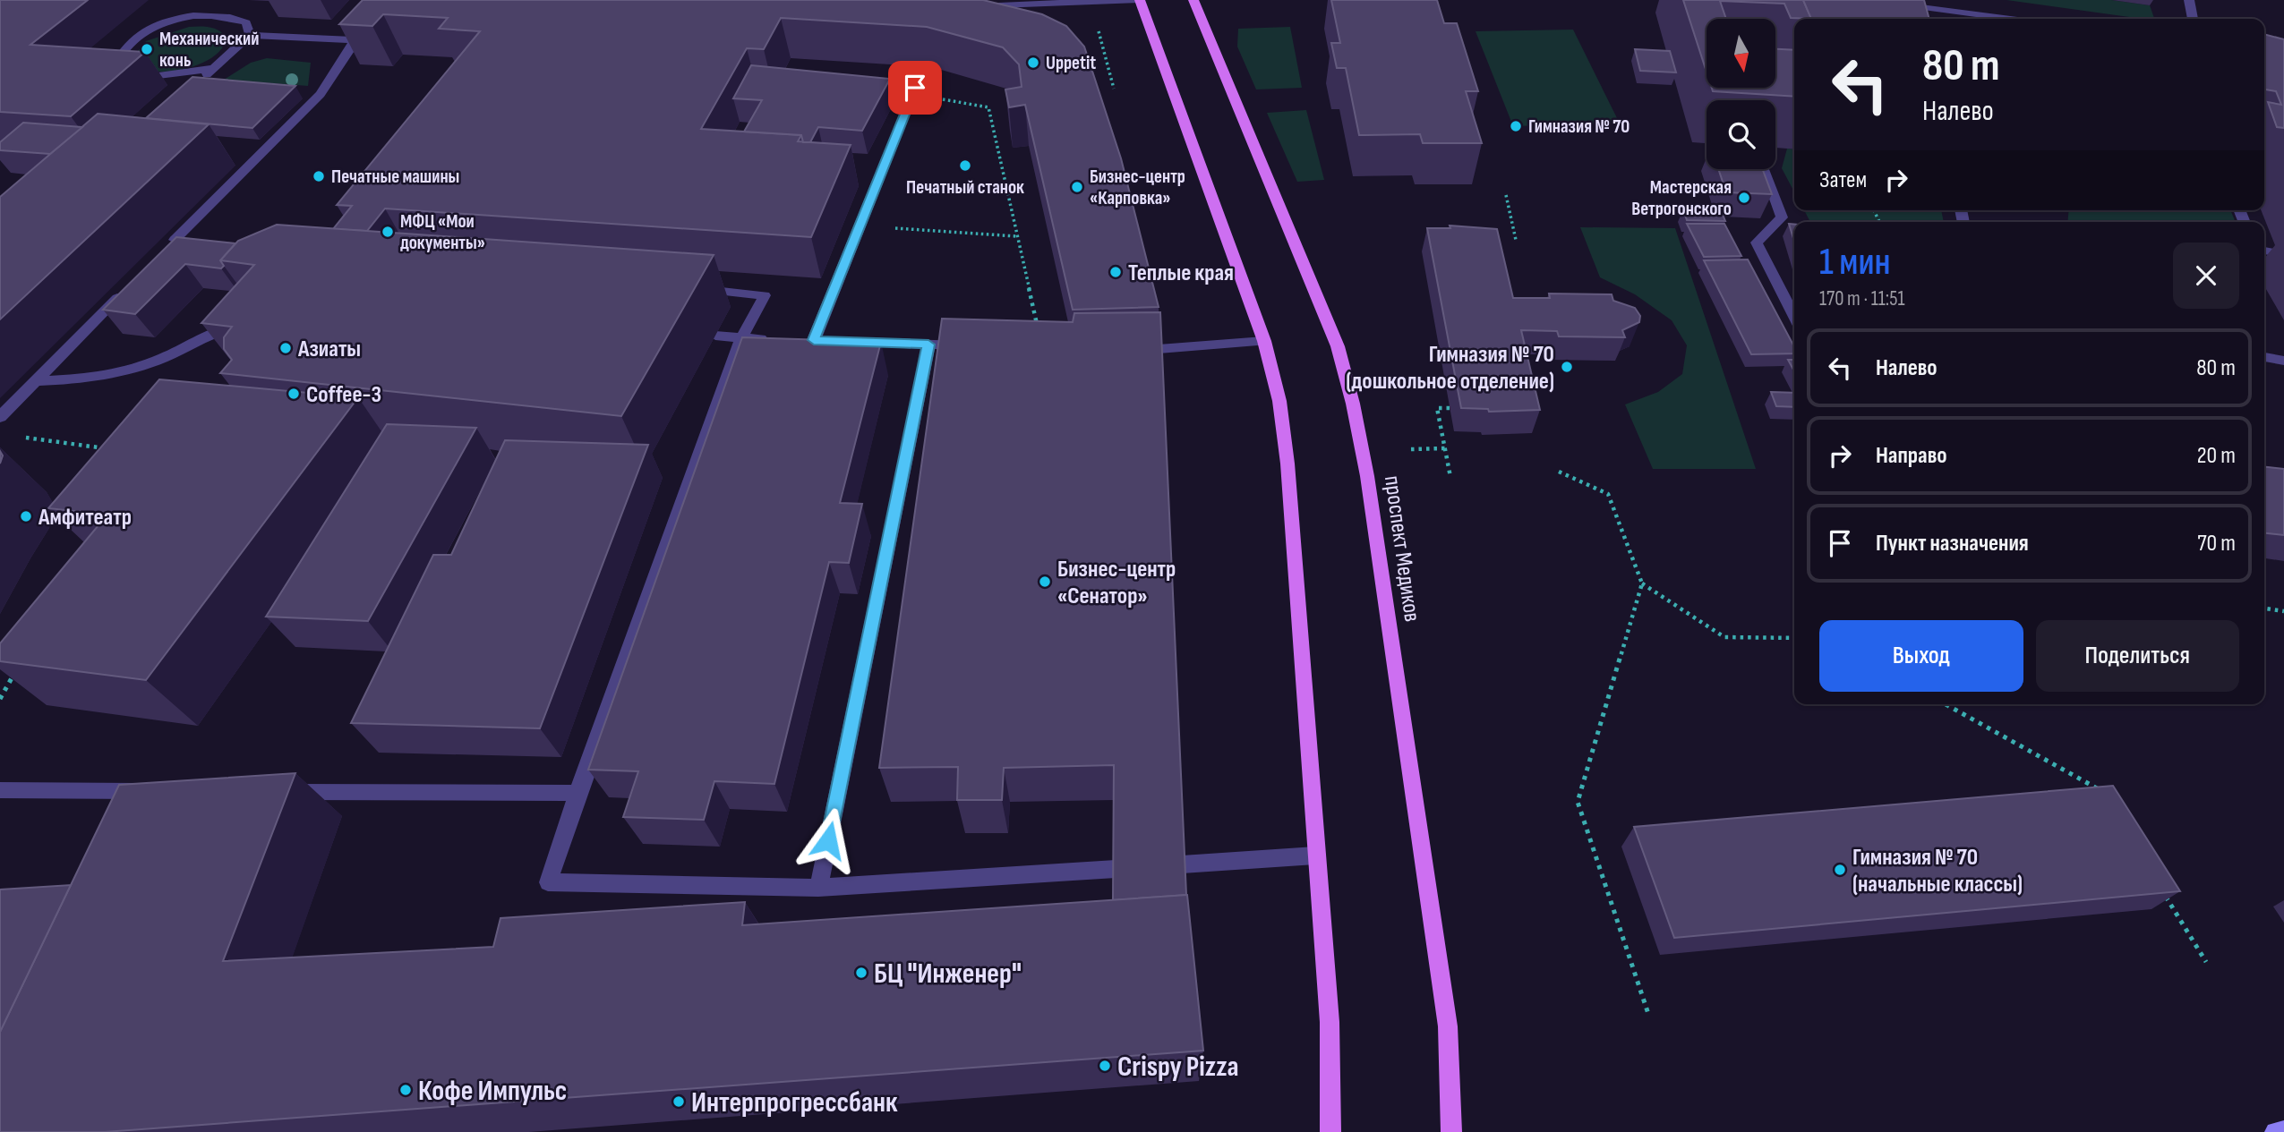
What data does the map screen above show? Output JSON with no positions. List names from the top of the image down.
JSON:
{
  "streets": {
    "main road": ["проспект Медиков"]
  },
  "places": [
    "Механический конь",
    "Uppetit",
    "Гимназия № 70",
    "Печатный станок",
    "Печатные машины",
    "Бизнес-центр «Карповка»",
    "Мастерская Ветрогонского",
    "МФЦ «Мои документы»",
    "Теплые края",
    "Азиаты",
    "Гимназия № 70 (дошкольное отделение)",
    "Coffee-3",
    "Амфитеатр",
    "Бизнес-центр «Сенатор»",
    "Гимназия № 70 (начальные классы)",
    "БЦ \"Инженер\"",
    "Crispy Pizza",
    "Кофе Импульс",
    "Интерпрогрессбанк"
  ],
  "north": "bottom",
  "page": {
    "turn": ["80 m", "Налево"],
    "then": "Затем",
    "heading": ["1 мин", "170 m · 11:51"],
    "list": [
      {
        "name": "Налево",
        "value": "80 m"
      },
      {
        "name": "Направо",
        "value": "20 m"
      },
      {
        "name": "Пункт назначения",
        "value": "70 m"
      }
    ],
    "buttons": ["Выход", "Поделиться"]
  }
}
